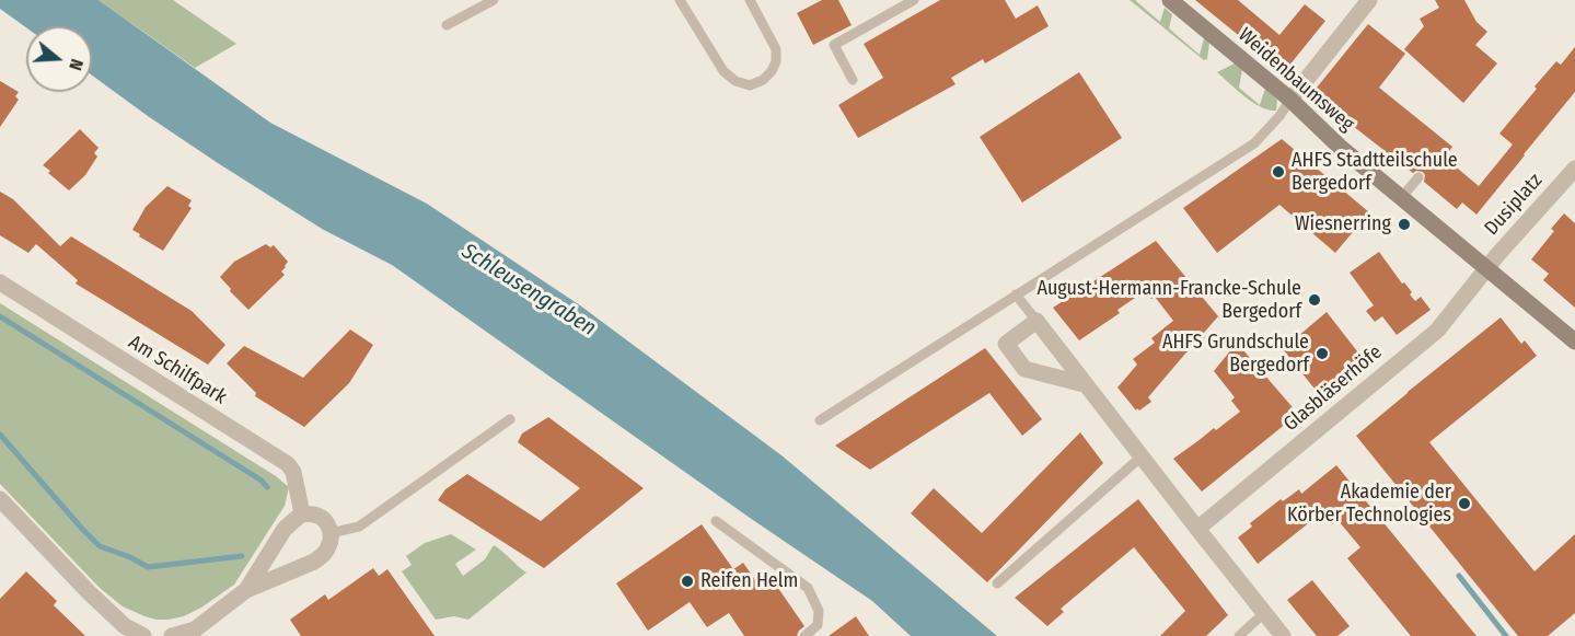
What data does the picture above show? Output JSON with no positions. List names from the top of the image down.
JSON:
{
  "streets": {
    "street": [
      "Weidenbaumsweg",
      "Dusiplatz",
      "Am Schilfpark",
      "Glasbläserhöfe"
    ]
  },
  "crossings": [
    ["Weidenbaumsweg", "Dusiplatz"],
    ["Weidenbaumsweg", "Glasbläserhöfe"],
    ["Dusiplatz", "Glasbläserhöfe"]
  ],
  "water": ["Schleusengraben"],
  "places": [
    "AHFS Stadtteilschule Bergedorf",
    "Wiesnerring",
    "August-Hermann-Francke-Schule Bergedorf",
    "AHFS Grundschule Bergedorf",
    "Akademie der Körber Technologies",
    "Reifen Helm"
  ],
  "north": "right"
}
